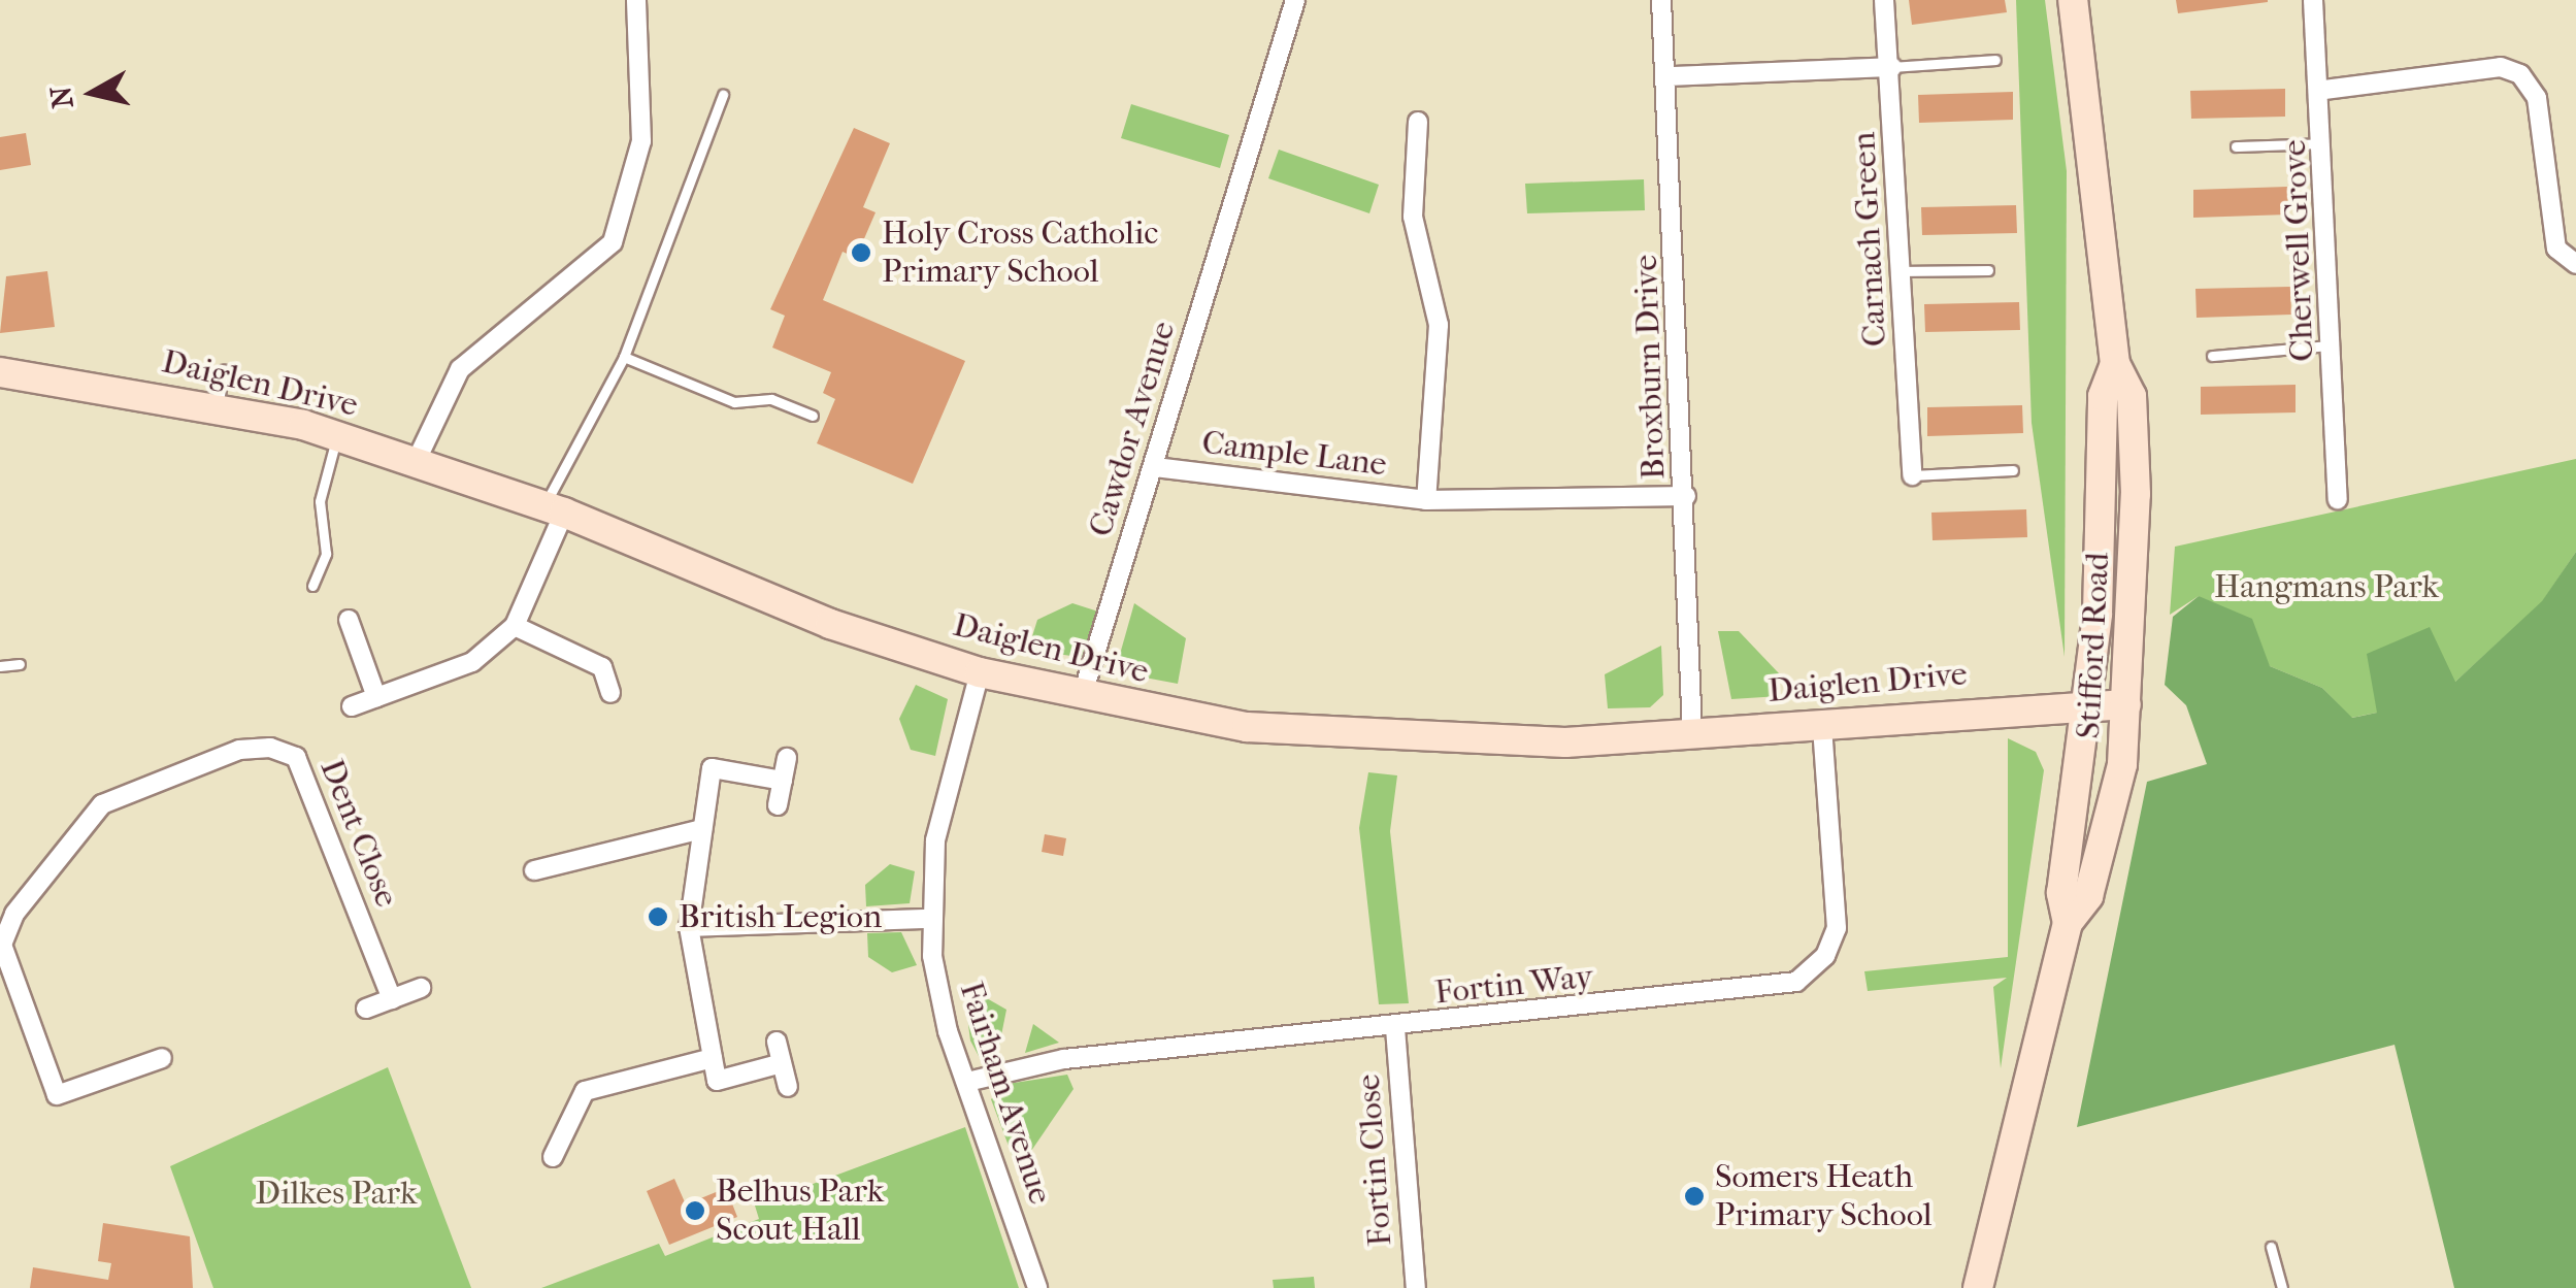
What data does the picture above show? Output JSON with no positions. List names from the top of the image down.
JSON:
{
  "streets": {
    "street": [
      "Carnach Green",
      "Cherwell Grove",
      "Broxburn Drive",
      "Daiglen Drive",
      "Cawdor Avenue",
      "Cample Lane",
      "Stifford Road",
      "Dent Close",
      "Fortin Way",
      "Fairham Avenue",
      "Fortin Close"
    ]
  },
  "crossings": [
    ["Broxburn Drive", "Daiglen Drive"],
    ["Broxburn Drive", "Cample Lane"],
    ["Daiglen Drive", "Cawdor Avenue"],
    ["Daiglen Drive", "Stifford Road"],
    ["Daiglen Drive", "Fortin Way"],
    ["Daiglen Drive", "Fairham Avenue"],
    ["Cawdor Avenue", "Cample Lane"],
    ["Fortin Way", "Fairham Avenue"],
    ["Fortin Way", "Fortin Close"]
  ],
  "parks": ["Hangmans Park", "Dilkes Park"],
  "places": [
    "Holy Cross Catholic Primary School",
    "British Legion",
    "Somers Heath Primary School",
    "Belhus Park Scout Hall"
  ],
  "north": "left"
}
